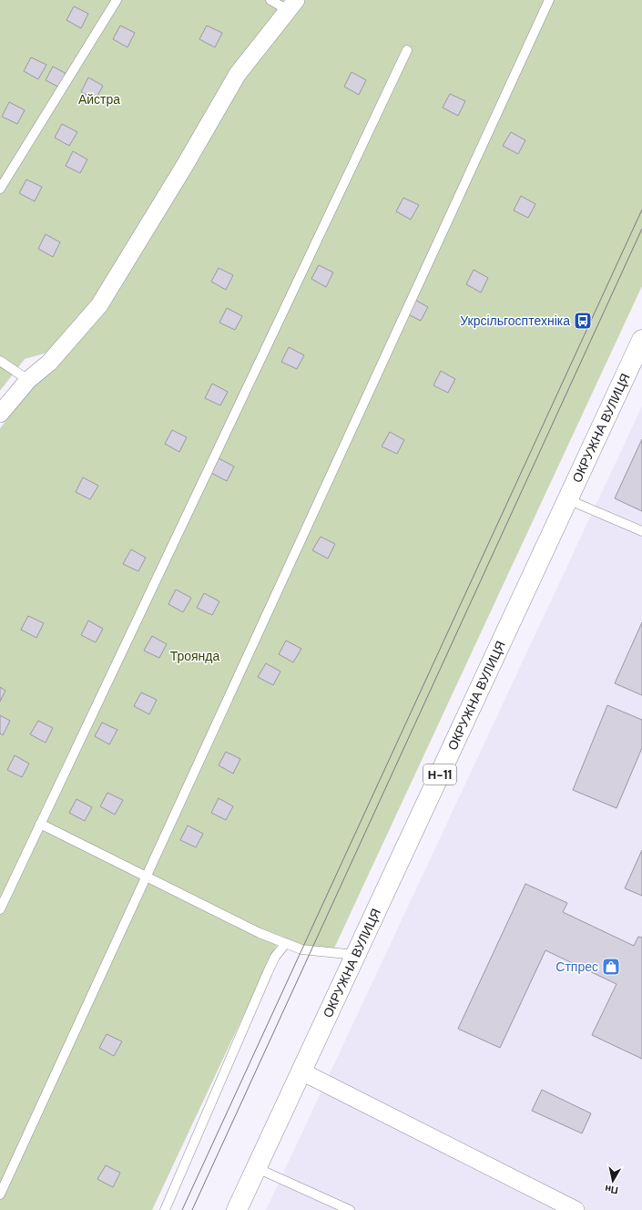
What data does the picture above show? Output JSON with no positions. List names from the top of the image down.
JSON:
{
  "streets": {
    "main road": ["ОКРУЖНА ВУЛИЦЯ", "Н-11"]
  },
  "parks": ["Айстра", "Троянда"],
  "places": {
    "bus stop": ["Укрсільгосптехніка"],
    "shop": ["Стпрес"]
  },
  "north": "bottom"
}
